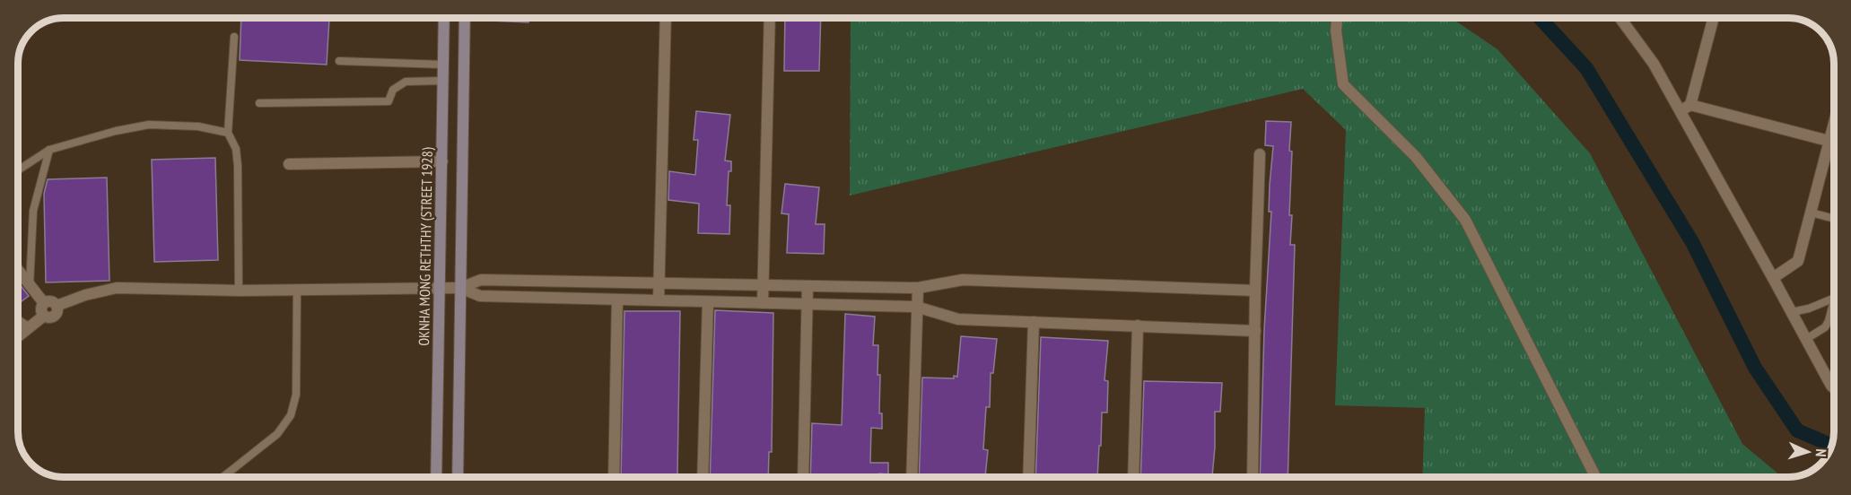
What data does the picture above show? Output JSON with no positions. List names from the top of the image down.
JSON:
{
  "streets": {
    "main road": ["OKNHA MONG RETHTHY (STREET 1928)"]
  },
  "north": "right"
}
